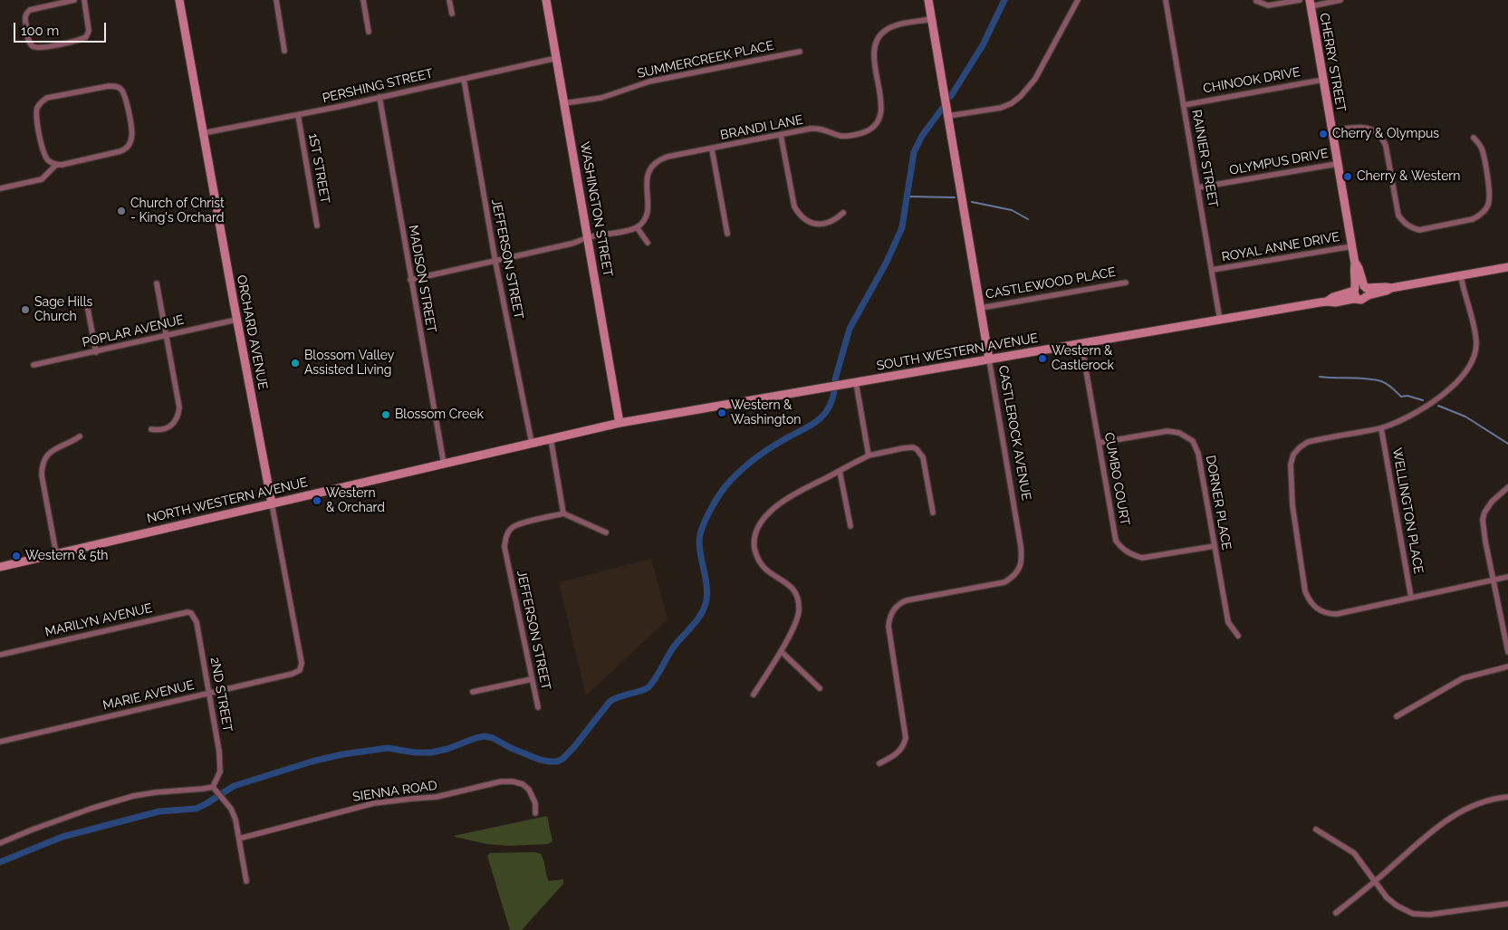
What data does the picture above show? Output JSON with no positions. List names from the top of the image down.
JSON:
{
  "streets": {
    "main road": [
      "CHERRY STREET",
      "WASHINGTON STREET",
      "ORCHARD AVENUE",
      "SOUTH WESTERN AVENUE",
      "CASTLEROCK AVENUE",
      "NORTH WESTERN AVENUE"
    ],
    "street": [
      "SUMMERCREEK PLACE",
      "CHINOOK DRIVE",
      "PERSHING STREET",
      "BRANDI LANE",
      "RAINIER STREET",
      "OLYMPUS DRIVE",
      "1ST STREET",
      "ROYAL ANNE DRIVE",
      "JEFFERSON STREET",
      "MADISON STREET",
      "CASTLEWOOD PLACE",
      "POPLAR AVENUE",
      "CUMBO COURT",
      "DORNER PLACE",
      "WELLINGTON PLACE",
      "MARILYN AVENUE",
      "2ND STREET",
      "MARIE AVENUE",
      "SIENNA ROAD"
    ]
  },
  "crossings": [
    ["SUMMERCREEK PLACE", "WASHINGTON STREET"],
    ["CHERRY STREET", "CHINOOK DRIVE"],
    ["CHERRY STREET", "OLYMPUS DRIVE"],
    ["CHERRY STREET", "ROYAL ANNE DRIVE"],
    ["CHERRY STREET", "SOUTH WESTERN AVENUE"],
    ["CHINOOK DRIVE", "RAINIER STREET"],
    ["PERSHING STREET", "1ST STREET"],
    ["PERSHING STREET", "WASHINGTON STREET"],
    ["PERSHING STREET", "JEFFERSON STREET"],
    ["PERSHING STREET", "MADISON STREET"],
    ["PERSHING STREET", "ORCHARD AVENUE"],
    ["BRANDI LANE", "CASTLEROCK AVENUE"],
    ["RAINIER STREET", "OLYMPUS DRIVE"],
    ["RAINIER STREET", "ROYAL ANNE DRIVE"],
    ["RAINIER STREET", "SOUTH WESTERN AVENUE"],
    ["WASHINGTON STREET", "SOUTH WESTERN AVENUE"],
    ["WASHINGTON STREET", "NORTH WESTERN AVENUE"],
    ["JEFFERSON STREET", "NORTH WESTERN AVENUE"],
    ["MADISON STREET", "NORTH WESTERN AVENUE"],
    ["CASTLEWOOD PLACE", "CASTLEROCK AVENUE"],
    ["POPLAR AVENUE", "ORCHARD AVENUE"],
    ["ORCHARD AVENUE", "NORTH WESTERN AVENUE"],
    ["ORCHARD AVENUE", "MARIE AVENUE"],
    ["SOUTH WESTERN AVENUE", "CASTLEROCK AVENUE"],
    ["SOUTH WESTERN AVENUE", "CUMBO COURT"],
    ["SOUTH WESTERN AVENUE", "NORTH WESTERN AVENUE"],
    ["CUMBO COURT", "DORNER PLACE"],
    ["MARILYN AVENUE", "2ND STREET"],
    ["2ND STREET", "MARIE AVENUE"]
  ],
  "places": [
    "Cherry & Olympus",
    "Cherry & Western",
    "Church of Christ - King's Orchard",
    "Sage Hills Church",
    "Western & Castlerock",
    "Blossom Valley Assisted Living",
    "Western & Washington",
    "Blossom Creek",
    "Western & Orchard",
    "Western & 5th"
  ],
  "scale_bar": "100 m"
}
